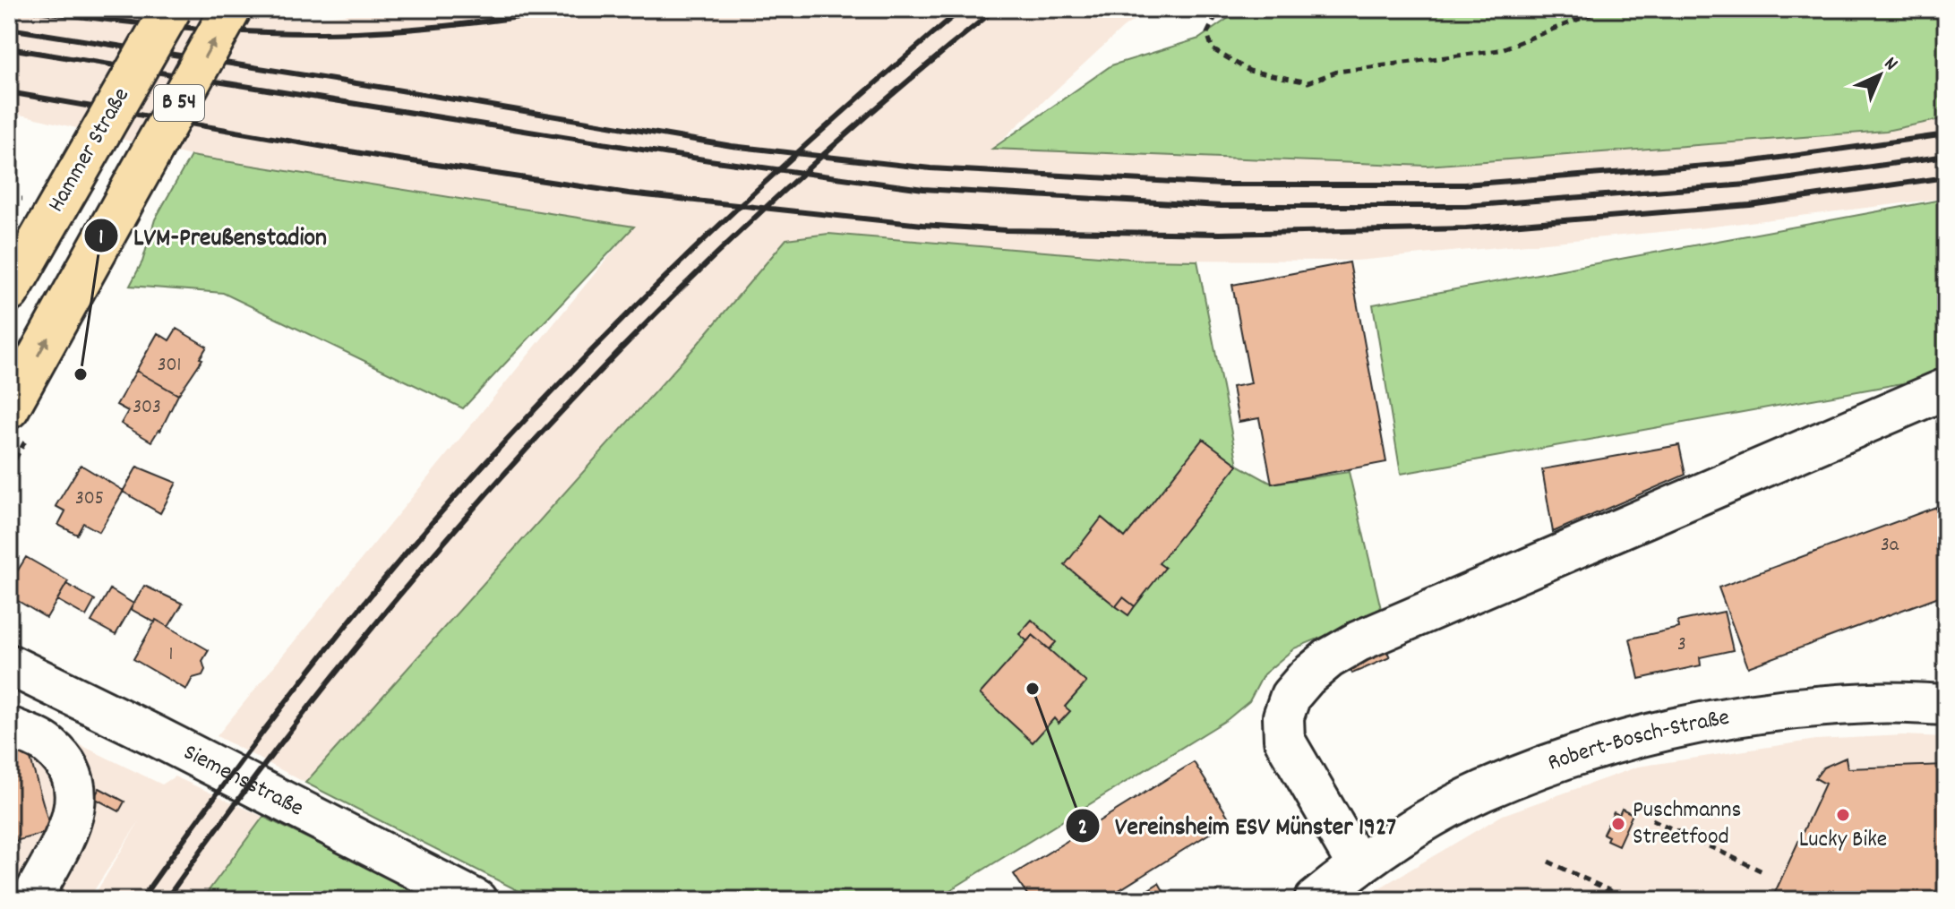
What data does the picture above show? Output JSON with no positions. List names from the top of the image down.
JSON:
{
  "streets": {
    "main road": ["B 54", "Hammer Straße"],
    "street": ["Robert-Bosch-Straße", "Siemensstraße"]
  },
  "places": [
    "LVM-Preußenstadion",
    "Vereinsheim ESV Münster 1927",
    "Lucky Bike",
    "Puschmanns Streetfood"
  ],
  "house_numbers": [
    "301",
    "303",
    "305",
    "3a",
    "3",
    "1"
  ],
  "north": "top right"
}
